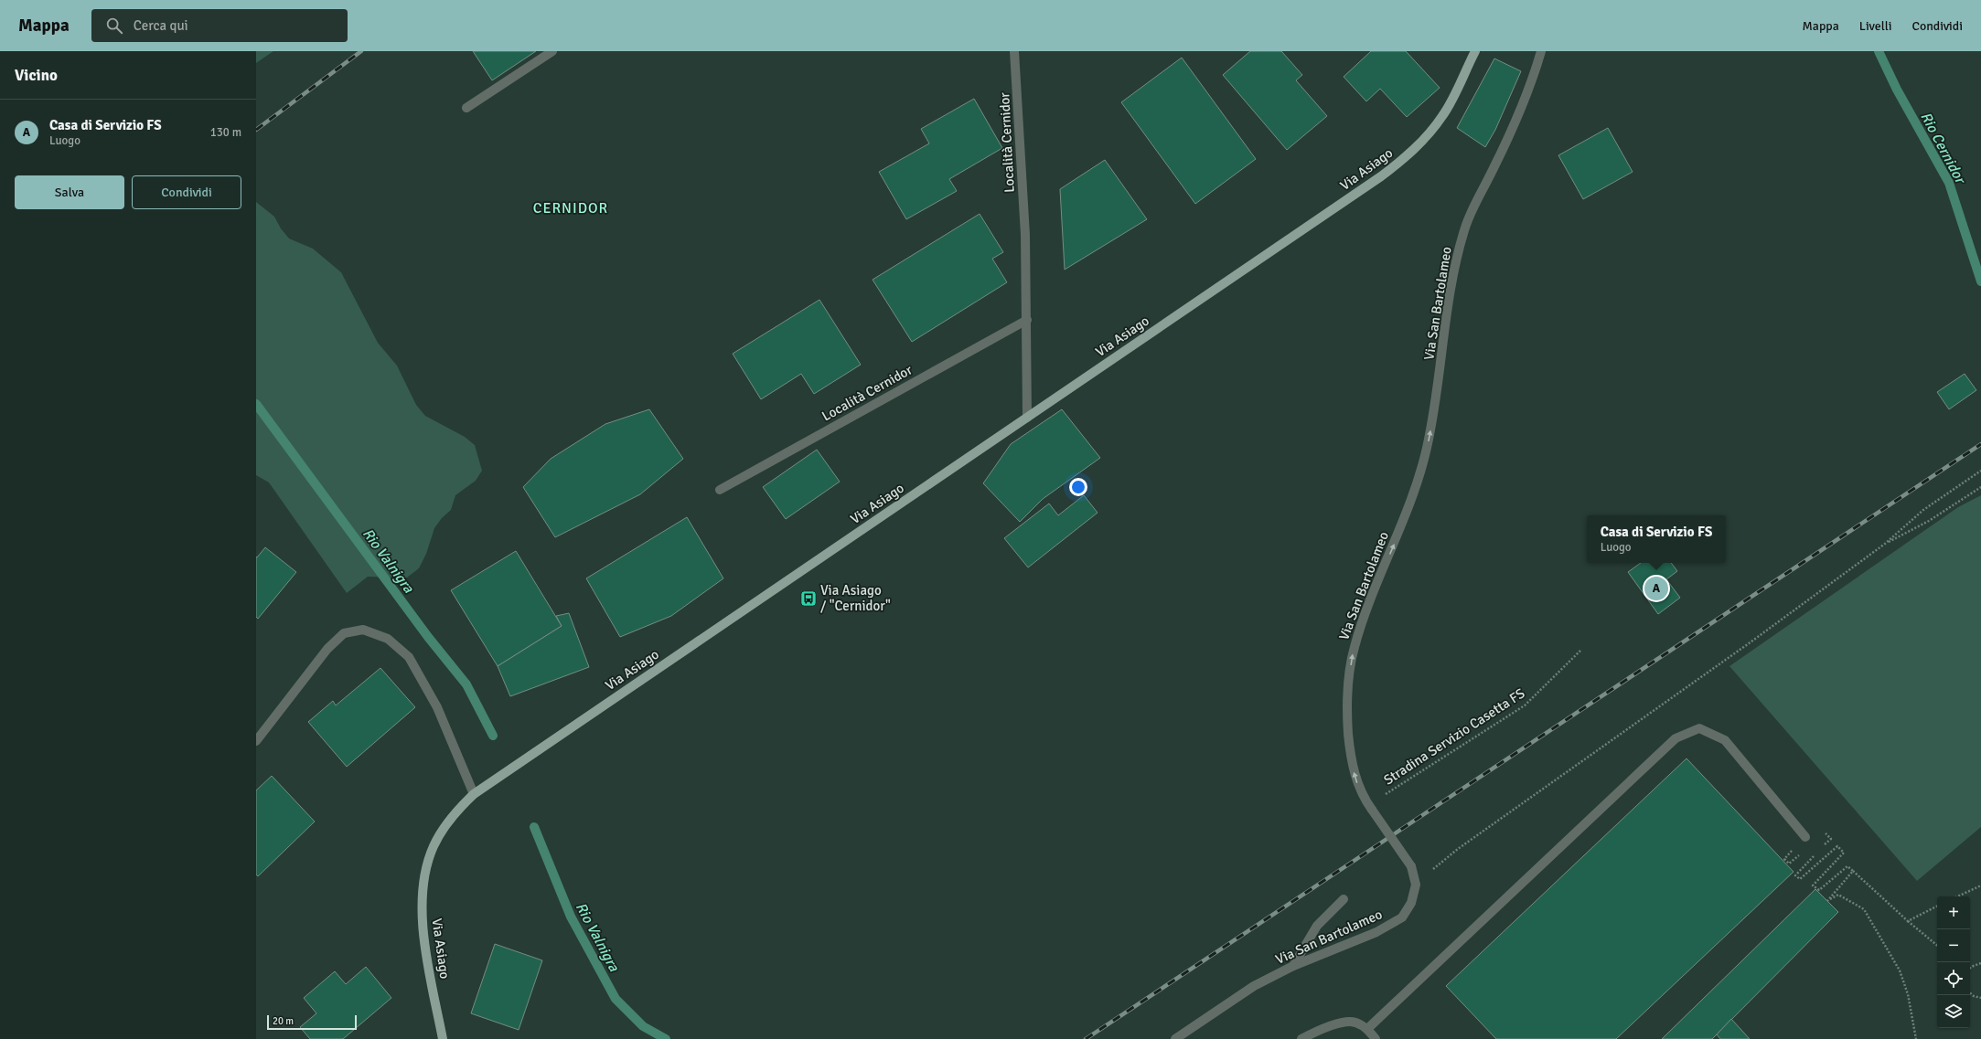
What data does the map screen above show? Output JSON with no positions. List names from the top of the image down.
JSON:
{
  "streets": {
    "main road": ["Via Asiago"],
    "street": ["Località Cernidor", "Via San Bartolameo"],
    "path": ["Stradina Servizio Casetta FS"]
  },
  "crossings": [
    ["Località Cernidor", "Via Asiago"],
    ["Via San Bartolameo", "Stradina Servizio Casetta FS"]
  ],
  "one_way": ["Via San Bartolameo"],
  "districts": ["CERNIDOR"],
  "water": ["Rio Cernidor", "Rio Valnigra"],
  "places": {
    "bus stop": ["Via Asiago / \"Cernidor\""]
  },
  "scale_bar": "20 m",
  "page": {
    "header": "Mappa",
    "search": "Cerca qui",
    "nav": ["Mappa", "Livelli", "Condividi"],
    "heading": "Vicino",
    "list": [
      {
        "mark": "A",
        "name": "Casa di Servizio FS",
        "note": "Luogo",
        "value": "130 m"
      }
    ],
    "buttons": ["Salva", "Condividi"],
    "popup": ["Casa di Servizio FS", "Luogo"],
    "pins": "A",
    "map_buttons": ["+", "−"],
    "scale": "20 m"
  }
}
